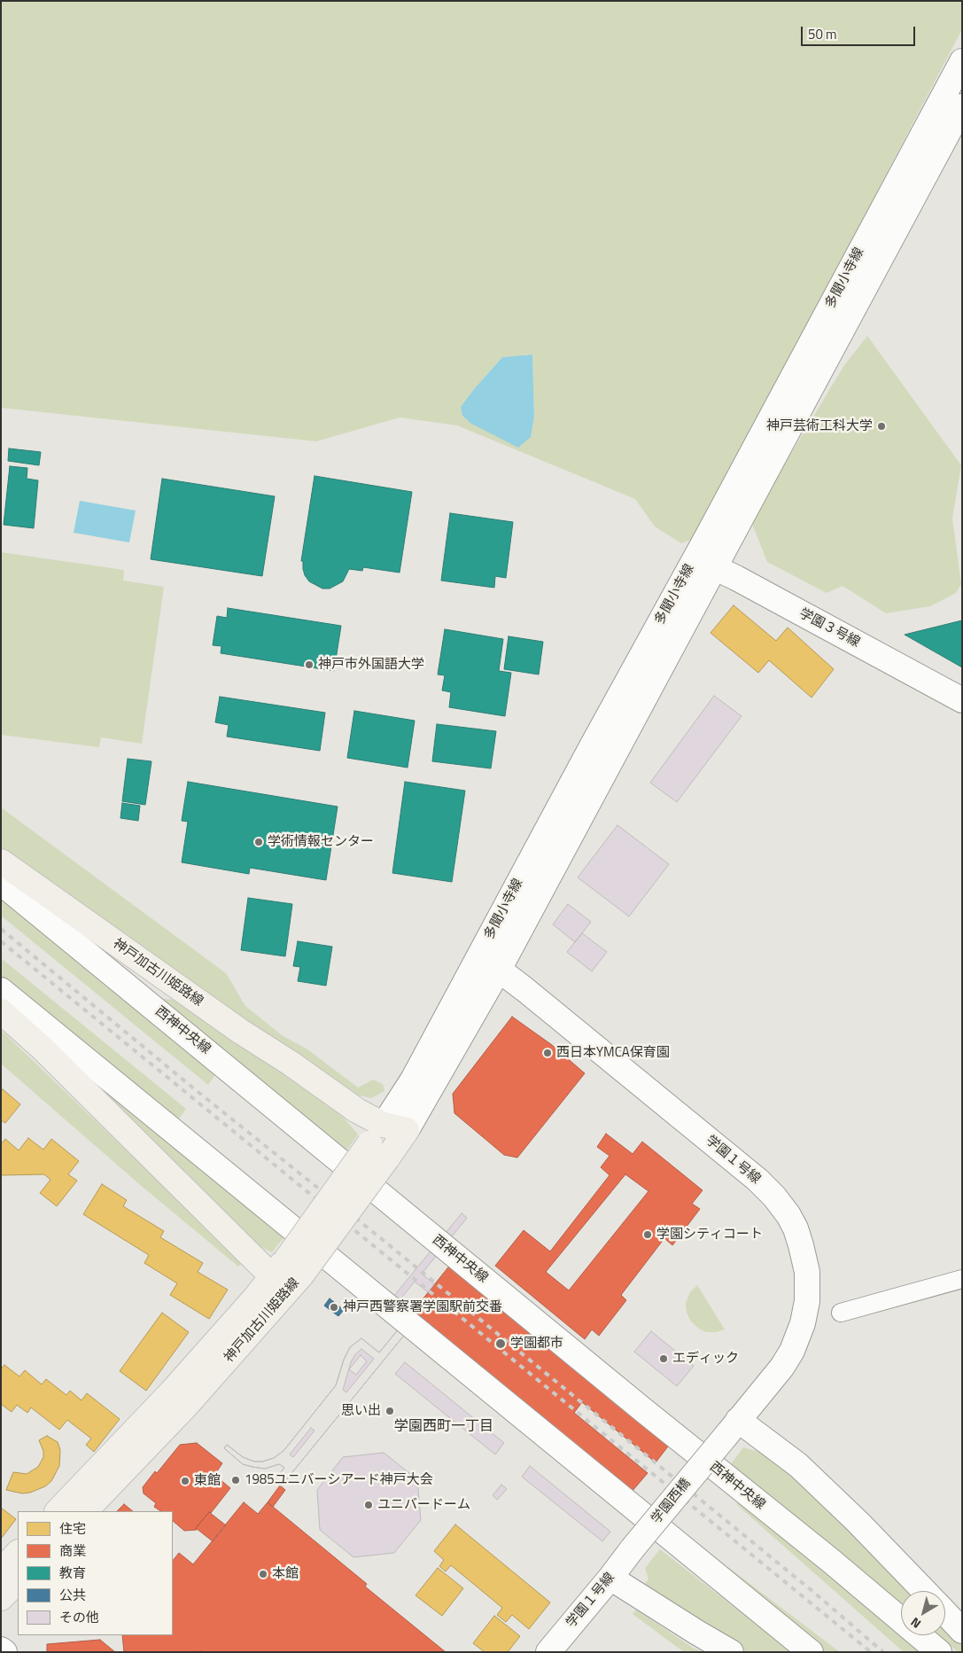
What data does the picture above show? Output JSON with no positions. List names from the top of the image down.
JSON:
{
  "streets": {
    "main road": ["神戸加古川姫路線"],
    "street": [
      "多聞小寺線",
      "学園３号線",
      "西神中央線",
      "学園１号線",
      "学園西橋"
    ]
  },
  "crossings": [
    ["多聞小寺線", "学園３号線"],
    ["多聞小寺線", "神戸加古川姫路線"],
    ["多聞小寺線", "学園１号線"],
    ["学園１号線", "学園西橋"]
  ],
  "districts": ["学園西町一丁目"],
  "places": [
    "神戸芸術工科大学",
    "神戸市外国語大学",
    "学術情報センター",
    "西日本YMCA保育園",
    "学園シティコート",
    "神戸西警察署学園駅前交番",
    "学園都市",
    "エディック",
    "思い出",
    "1985ユニバーシアード神戸大会",
    "東館",
    "ユニバードーム",
    "本館"
  ],
  "legend": [
    "住宅",
    "商業",
    "教育",
    "公共",
    "その他"
  ],
  "scale_bar": "50 m",
  "north": "bottom left"
}
